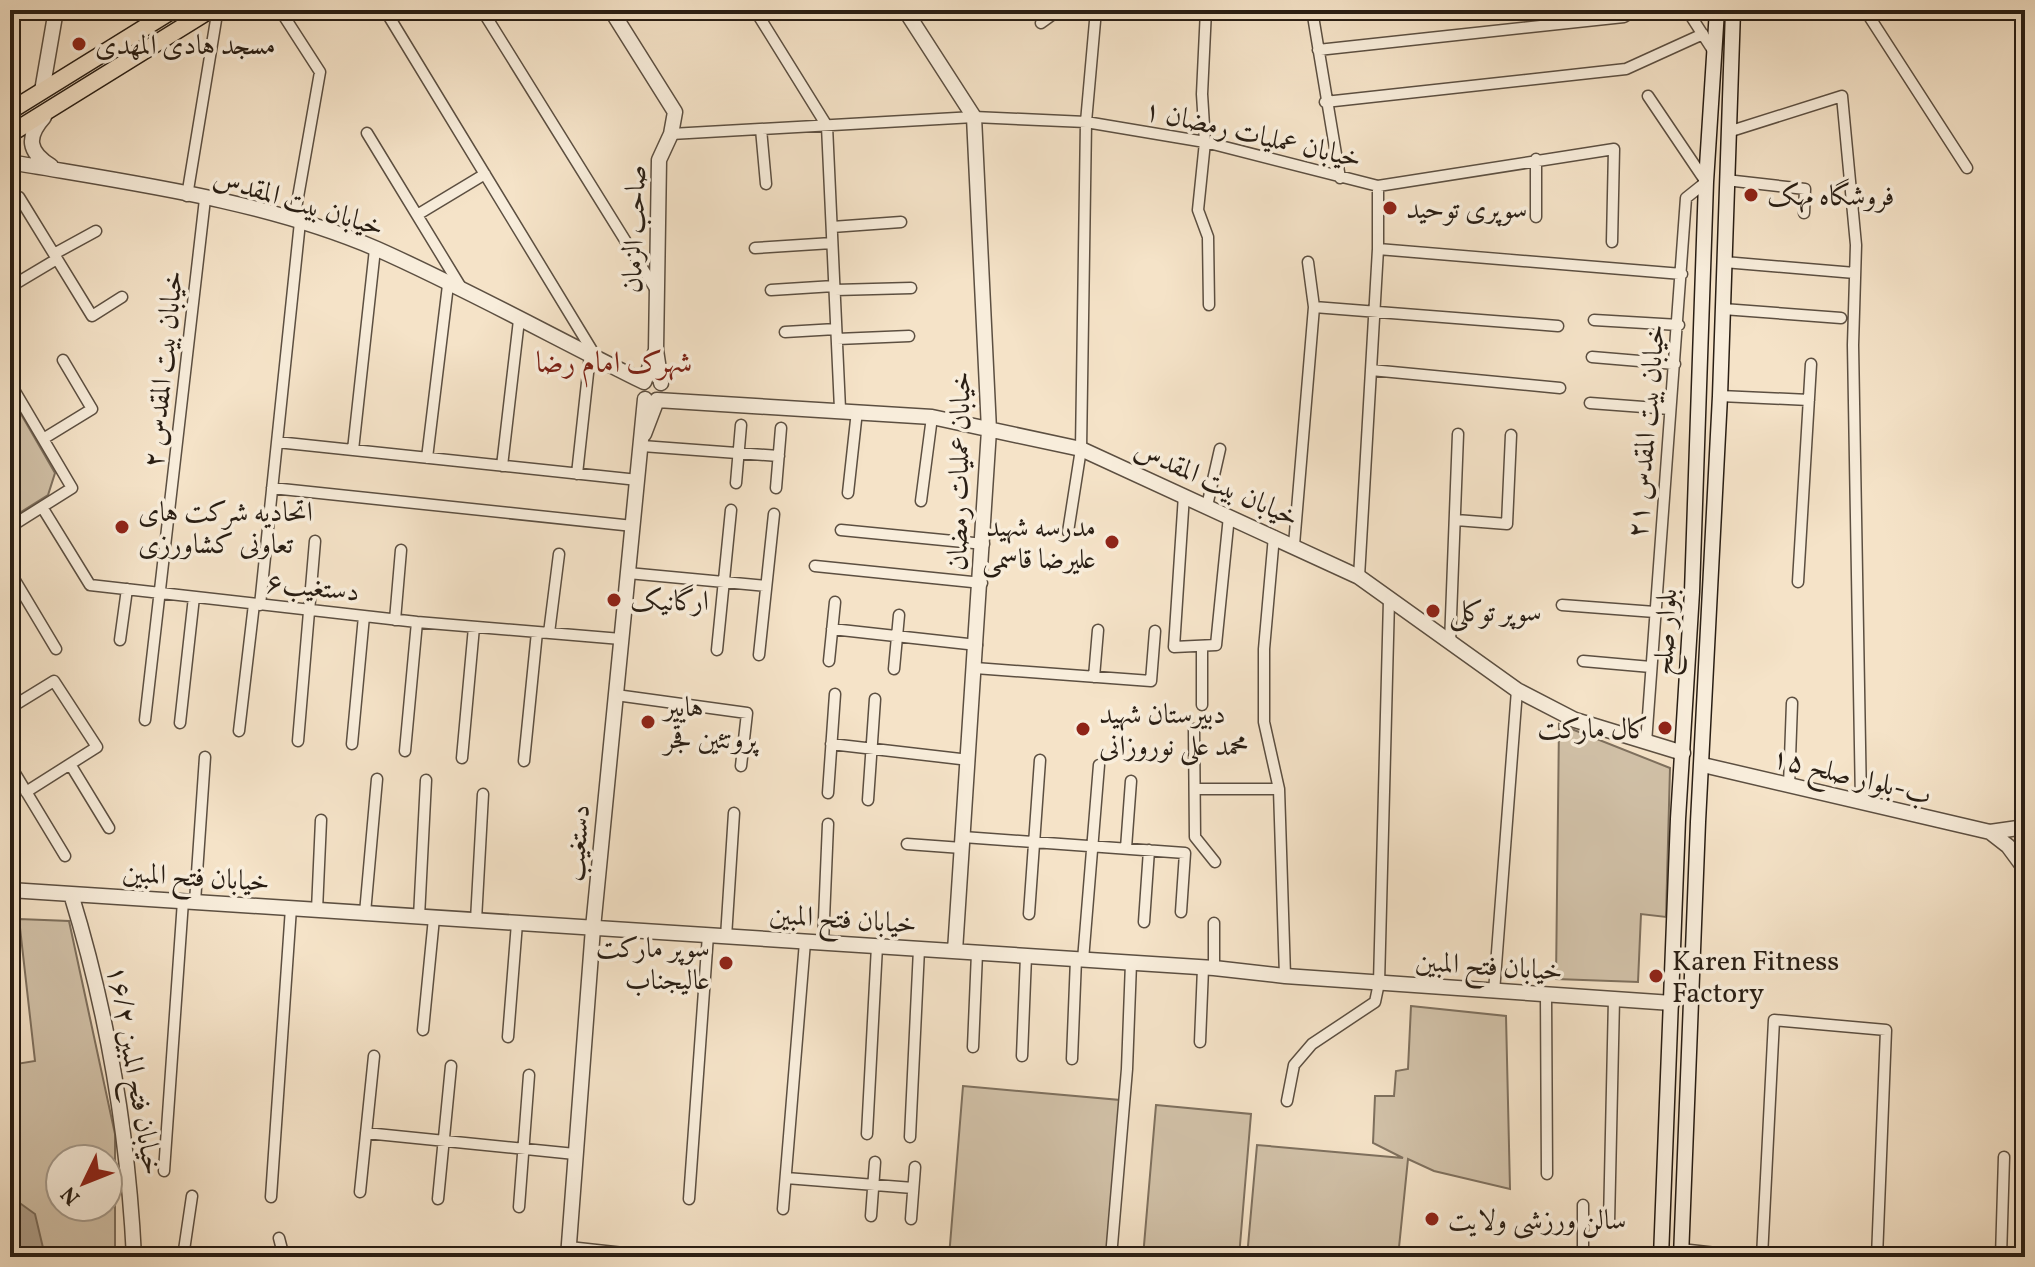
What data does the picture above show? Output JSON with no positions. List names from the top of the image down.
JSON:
{
  "streets": {
    "street": [
      "خیابان عملیات رمضان ۱",
      "خیابان بیت المقدس",
      "صاحب الزمان",
      "خیابان بیت المقدس ۲",
      "خیابان بیت المقدس ۲۱",
      "خیابان عملیات رمضان",
      "دستغیب۶",
      "بلوار صلح",
      "۱۵ ب-بلوار صلح",
      "دستغیب",
      "خیابان فتح المبین",
      "خیابان فتح المبین ۱۶/۲"
    ]
  },
  "crossings": [
    ["خیابان عملیات رمضان ۱", "صاحب الزمان"],
    ["خیابان عملیات رمضان ۱", "خیابان عملیات رمضان"],
    ["خیابان بیت المقدس", "خیابان بیت المقدس ۲"],
    ["خیابان بیت المقدس", "خیابان بیت المقدس ۲۱"],
    ["خیابان بیت المقدس", "خیابان عملیات رمضان"],
    ["خیابان بیت المقدس", "بلوار صلح"],
    ["خیابان بیت المقدس", "دستغیب"],
    ["صاحب الزمان", "دستغیب"],
    ["خیابان بیت المقدس ۲", "دستغیب۶"],
    ["خیابان بیت المقدس ۲۱", "بلوار صلح"],
    ["خیابان عملیات رمضان", "خیابان فتح المبین"],
    ["دستغیب۶", "دستغیب"],
    ["بلوار صلح", "۱۵ ب-بلوار صلح"],
    ["بلوار صلح", "خیابان فتح المبین"],
    ["دستغیب", "خیابان فتح المبین"],
    ["خیابان فتح المبین", "خیابان فتح المبین ۱۶/۲"]
  ],
  "districts": ["شهرک امام رضا"],
  "places": [
    "مسجد هادی المهدی",
    "فروشگاه مهک",
    "سوپری توحید",
    "اتحادیه شرکت های تعاونی کشاورزی",
    "مدرسه شهید علیرضا قاسمی",
    "ارگانیک",
    "سوپر توکلی",
    "هایپر پروتئین قجر",
    "کال مارکت",
    "دبیرستان شهید محمد علی نوروزانی",
    "سوپر مارکت عالیجناب",
    "Karen Fitness Factory",
    "سالن ورزشی ولایت"
  ],
  "north": "bottom left"
}
